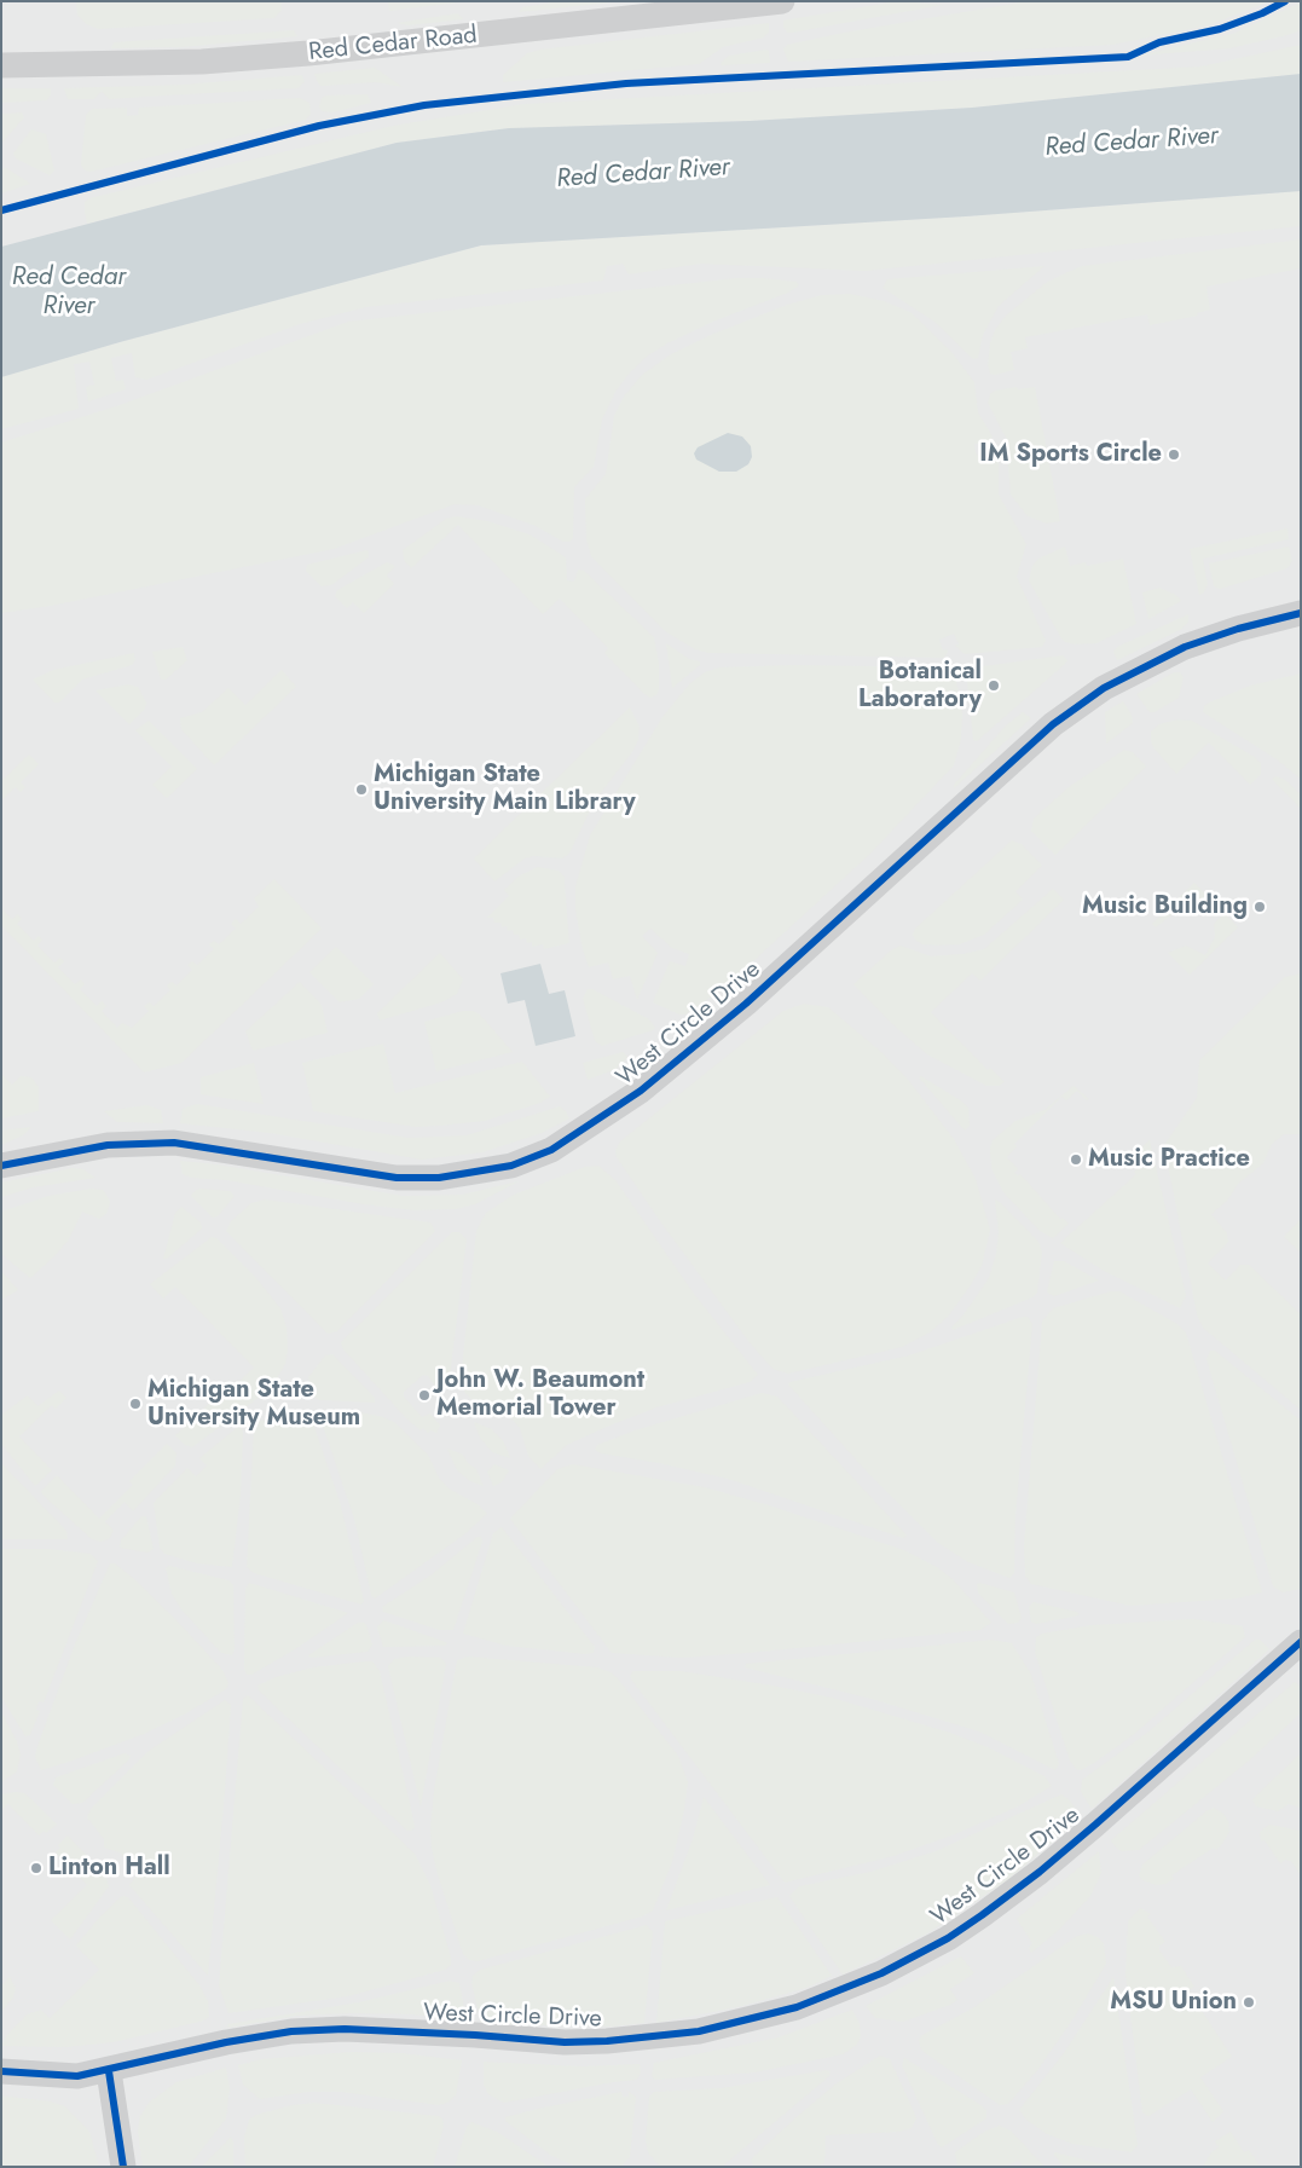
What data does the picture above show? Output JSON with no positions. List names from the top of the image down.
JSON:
{
  "streets": {
    "street": ["Red Cedar Road", "West Circle Drive"]
  },
  "water": ["Red Cedar River"],
  "places": [
    "IM Sports Circle",
    "Botanical Laboratory",
    "Michigan State University Main Library",
    "Music Building",
    "Music Practice",
    "John W. Beaumont Memorial Tower",
    "Michigan State University Museum",
    "Linton Hall",
    "MSU Union"
  ]
}
